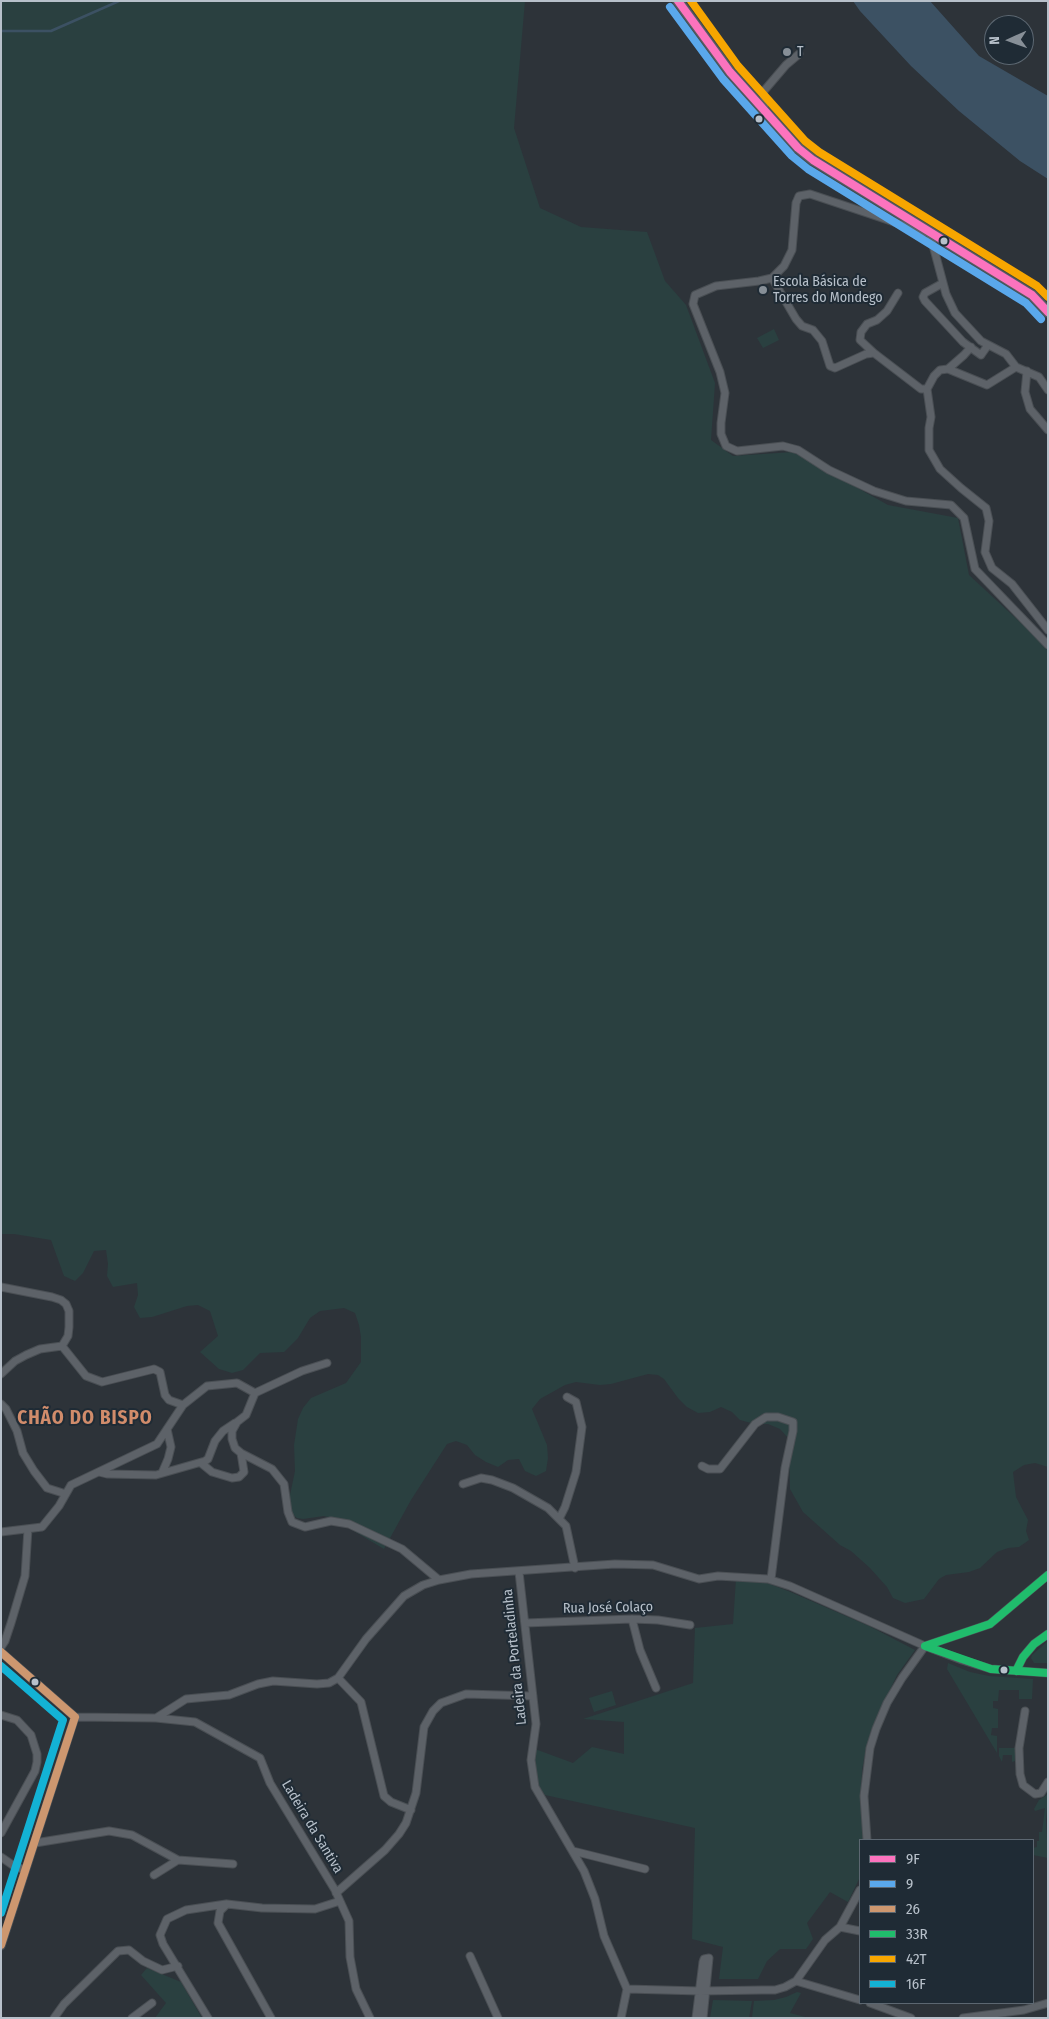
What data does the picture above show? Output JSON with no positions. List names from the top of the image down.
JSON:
{
  "streets": {
    "street": ["Rua José Colaço", "Ladeira da Porteladinha", "Ladeira da Santiva"]
  },
  "crossings": [
    ["Rua José Colaço", "Ladeira da Porteladinha"]
  ],
  "districts": ["CHÃO DO BISPO"],
  "places": ["T", "Escola Básica de Torres do Mondego"],
  "lines": [
    "transit line 9F",
    "transit line 42T",
    "transit line 9",
    "transit line 33R",
    "transit line 26",
    "transit line 16F"
  ],
  "legend": [
    "9F",
    "9",
    "26",
    "33R",
    "42T",
    "16F"
  ],
  "north": "left"
}
